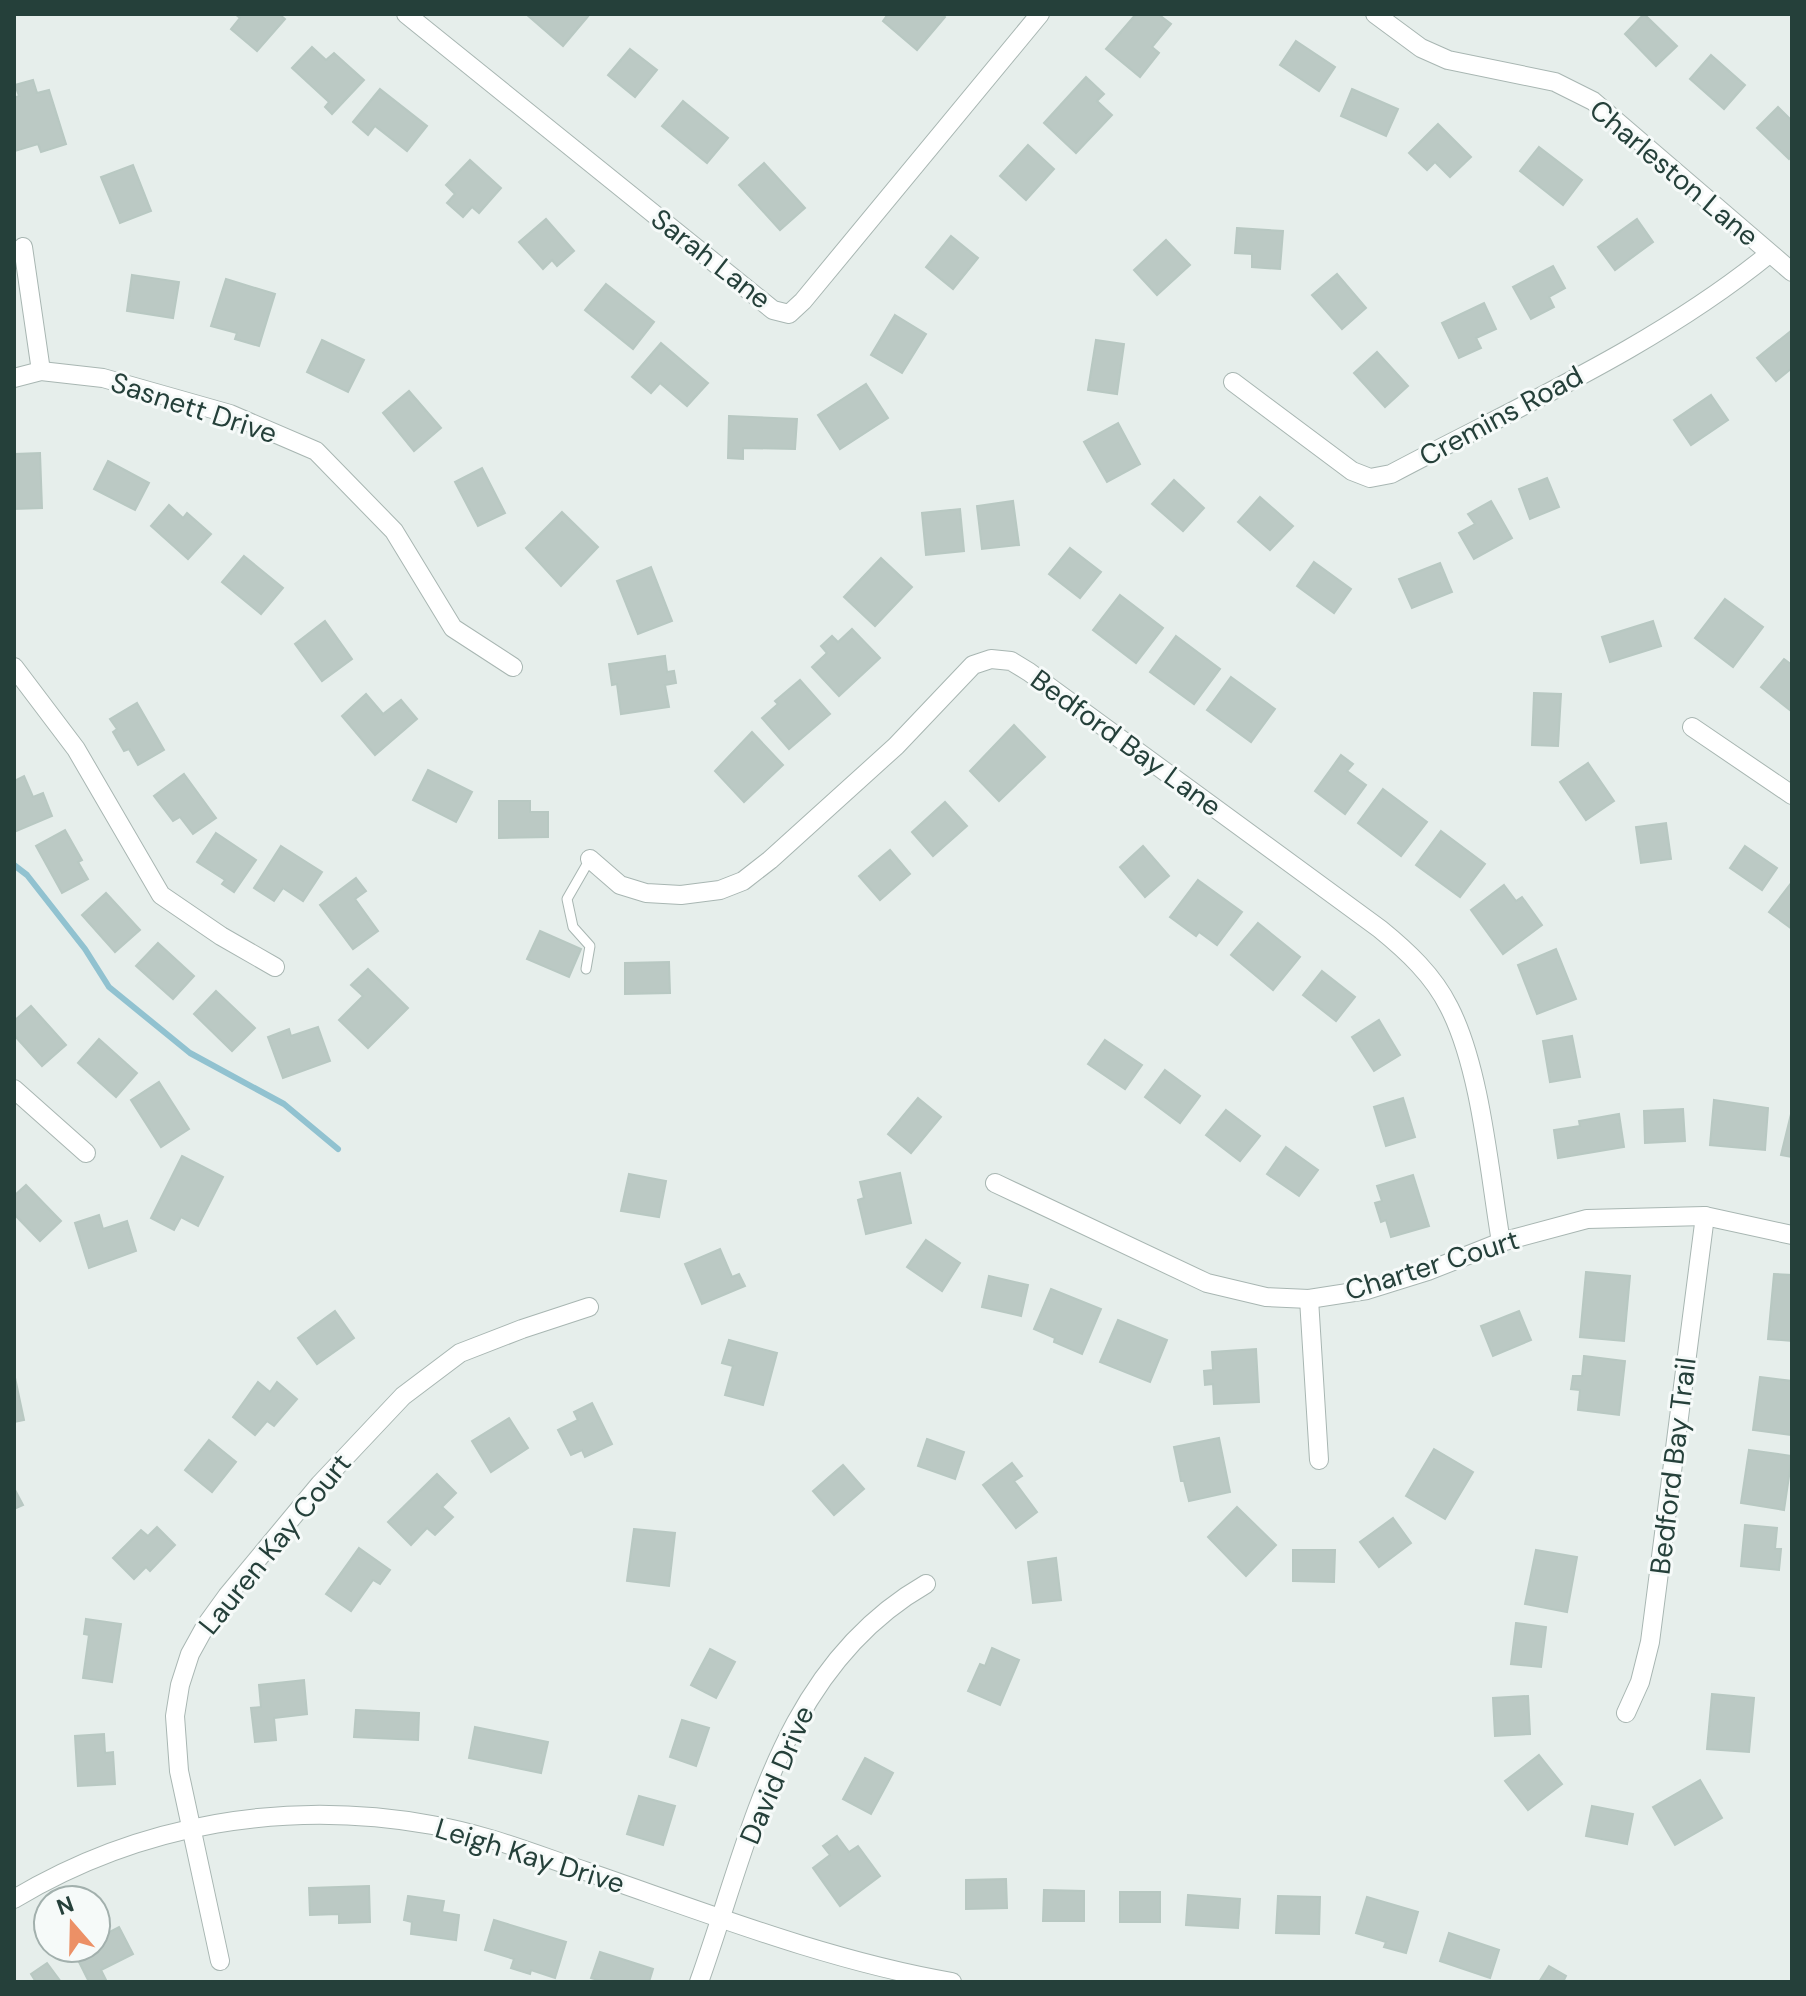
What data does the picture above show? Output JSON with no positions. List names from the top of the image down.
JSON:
{
  "streets": {
    "street": [
      "Charleston Lane",
      "Sarah Lane",
      "Sasnett Drive",
      "Cremins Road",
      "Bedford Bay Lane",
      "Charter Court",
      "Bedford Bay Trail",
      "Lauren Kay Court",
      "David Drive",
      "Leigh Kay Drive"
    ]
  },
  "crossings": [
    ["Charleston Lane", "Cremins Road"],
    ["Bedford Bay Lane", "Charter Court"],
    ["Charter Court", "Bedford Bay Trail"],
    ["Lauren Kay Court", "Leigh Kay Drive"],
    ["David Drive", "Leigh Kay Drive"]
  ],
  "north": "top"
}
